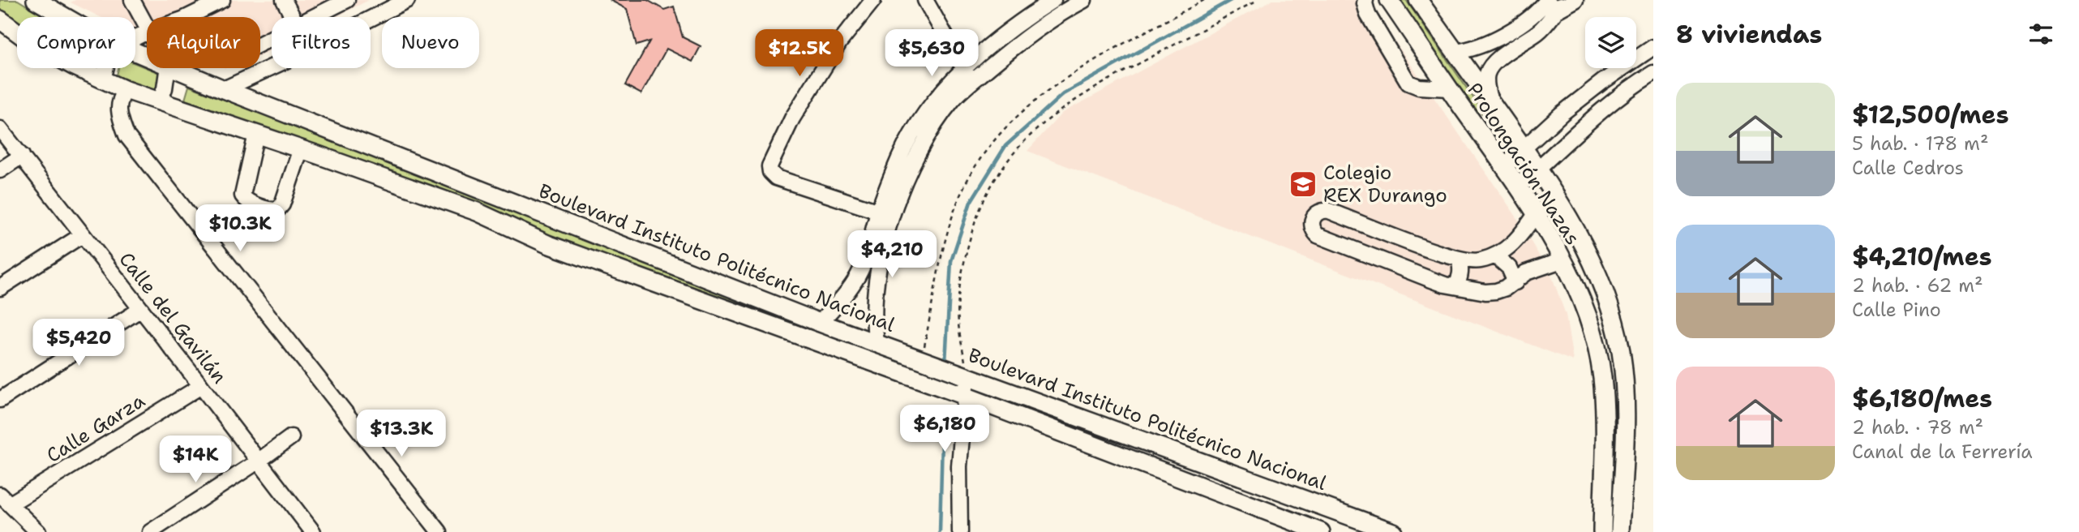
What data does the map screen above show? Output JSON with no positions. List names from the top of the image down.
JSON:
{
  "streets": {
    "main road": ["Prolongación Nazas", "Boulevard Instituto Politécnico Nacional"],
    "street": ["Calle del Gavilán", "Calle Garza"]
  },
  "crossings": [
    ["Calle del Gavilán", "Calle Garza"]
  ],
  "places": {
    "school or university": ["Colegio REX Durango"]
  },
  "page": {
    "heading": "8 viviendas",
    "chip": [
      "Comprar",
      "Alquilar",
      "Filtros",
      "Nuevo"
    ],
    "price": [
      "$12.5K",
      "$5,630",
      "$10.3K",
      "$4,210",
      "$5,420",
      "$6,180",
      "$13.3K",
      "$14K"
    ],
    "list": [
      {
        "name": "$12,500/mes",
        "note": "5 hab. · 178 m² · Calle Cedros"
      },
      {
        "name": "$4,210/mes",
        "note": "2 hab. · 62 m² · Calle Pino"
      },
      {
        "name": "$6,180/mes",
        "note": "2 hab. · 78 m² · Canal de la Ferrería"
      }
    ]
  }
}
